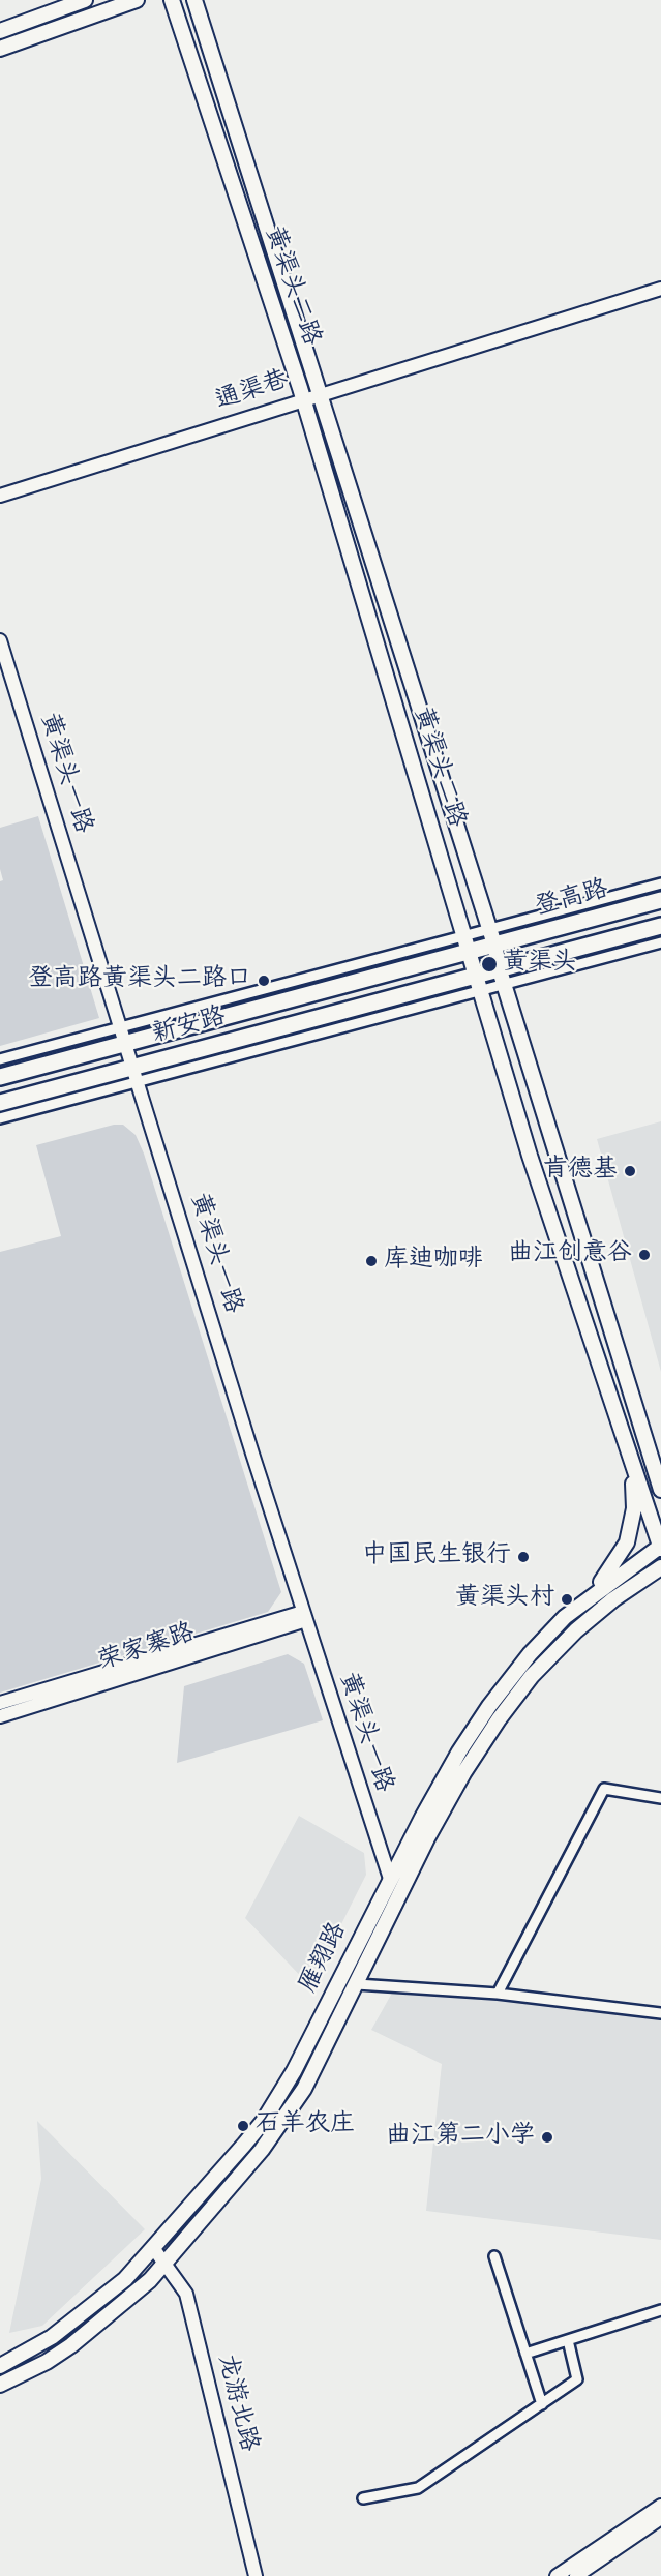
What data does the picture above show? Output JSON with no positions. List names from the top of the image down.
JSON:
{
  "streets": {
    "main road": [
      "黄渠头二路",
      "登高路",
      "新安路",
      "雁翔路"
    ],
    "street": [
      "通渠巷",
      "黄渠头一路",
      "荣家寨路",
      "龙游北路"
    ]
  },
  "crossings": [
    ["黄渠头二路", "通渠巷"],
    ["黄渠头二路", "登高路"],
    ["黄渠头二路", "新安路"],
    ["黄渠头二路", "雁翔路"],
    ["黄渠头一路", "新安路"],
    ["黄渠头一路", "荣家寨路"],
    ["黄渠头一路", "雁翔路"],
    ["登高路", "新安路"],
    ["雁翔路", "龙游北路"]
  ],
  "places": [
    "黄渠头",
    "登高路黄渠头二路口",
    "肯德基",
    "曲江创意谷",
    "库迪咖啡",
    "中国民生银行",
    "黄渠头村",
    "石羊农庄",
    "曲江第二小学"
  ]
}
